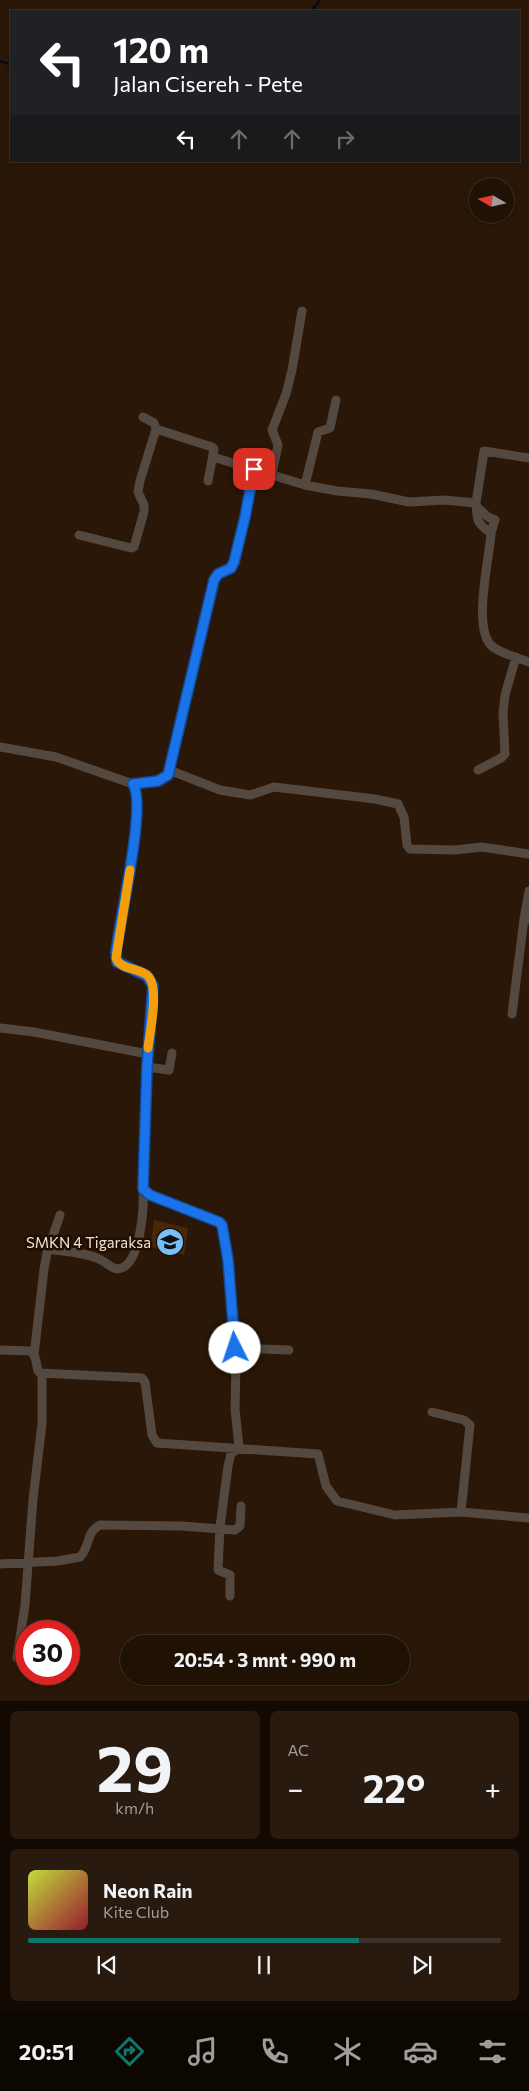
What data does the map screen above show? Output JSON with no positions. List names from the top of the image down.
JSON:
{
  "places": {
    "school or university": ["SMKN 4 Tigaraksa"]
  },
  "north": "left",
  "page": {
    "turn": ["120 m", "Jalan Cisereh - Pete"],
    "limit": "30",
    "trip": "20:54 · 3 mnt · 990 m",
    "tile": [
      ["29", "km/h"],
      "AC"
    ],
    "heat": ["−", "22°", "+"],
    "song": ["Neon Rain", "Kite Club"],
    "tabs": "20:51"
  }
}
